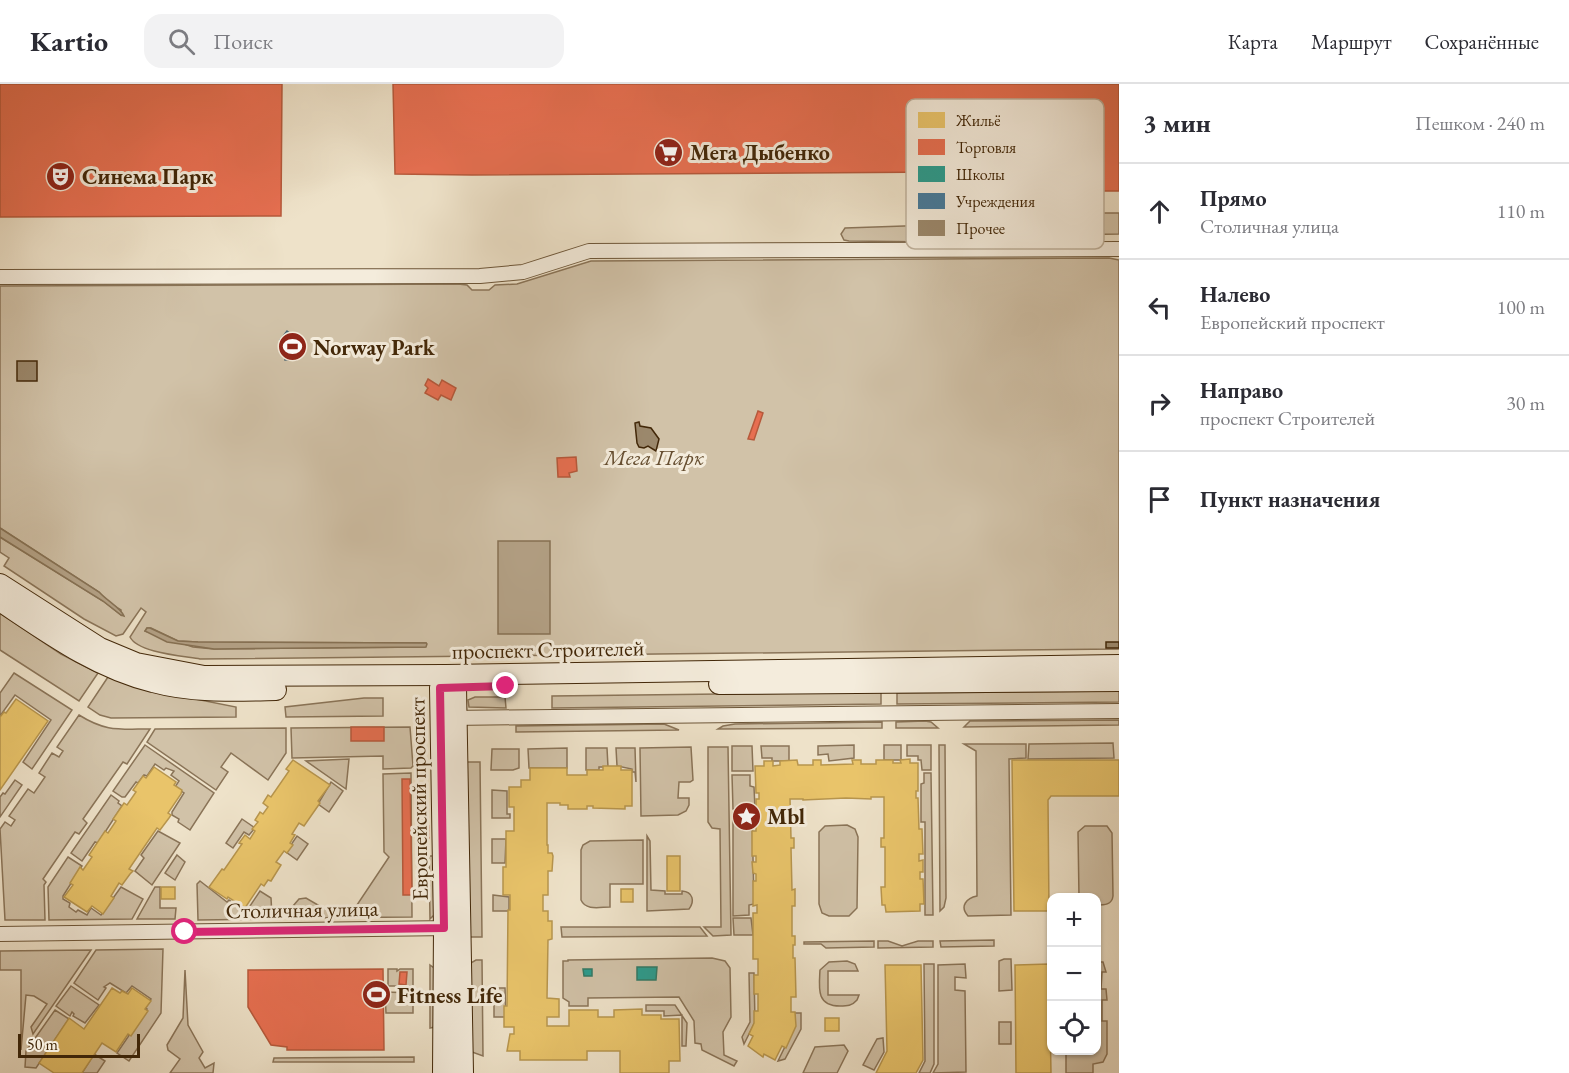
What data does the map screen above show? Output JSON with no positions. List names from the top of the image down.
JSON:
{
  "streets": {
    "street": ["проспект Строителей", "Европейский проспект", "Столичная улица"]
  },
  "crossings": [
    ["проспект Строителей", "Европейский проспект"],
    ["Европейский проспект", "Столичная улица"]
  ],
  "parks": ["Мега Парк"],
  "places": {
    "supermarket": ["Мега Дыбенко"],
    "theatre": ["Синема Парк"],
    "sports": ["Norway Park", "Fitness Life"],
    "place": ["Mbl"]
  },
  "legend": [
    "Жильё",
    "Торговля",
    "Школы",
    "Учреждения",
    "Прочее"
  ],
  "scale_bar": "50 m",
  "page": {
    "header": "Kartio",
    "search": "Поиск",
    "nav": ["Карта", "Маршрут", "Сохранённые"],
    "heading": ["3 мин", "Пешком · 240 m"],
    "list": [
      ["Прямо", "Столичная улица", "110 m"],
      ["Налево", "Европейский проспект", "100 m"],
      ["Направо", "проспект Строителей", "30 m"],
      "Пункт назначения"
    ],
    "map_buttons": ["+", "−"],
    "scale": "50 m"
  }
}
